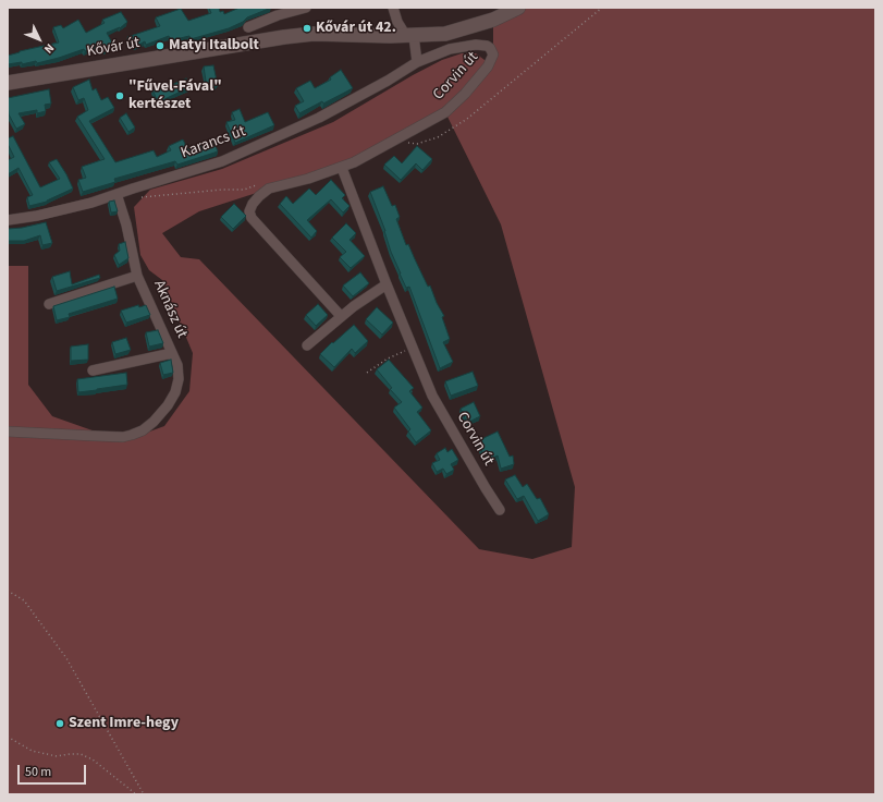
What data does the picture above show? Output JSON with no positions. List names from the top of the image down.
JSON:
{
  "streets": {
    "main road": ["Kővár út"],
    "street": ["Corvin út", "Karancs út", "Aknász út"]
  },
  "crossings": [
    ["Corvin út", "Karancs út"],
    ["Karancs út", "Aknász út"]
  ],
  "places": [
    "Kővár út 42.",
    "Matyi Italbolt",
    "\"Fűvel-Fával\" kertészet",
    "Szent Imre-hegy"
  ],
  "scale_bar": "50 m",
  "north": "bottom right"
}
